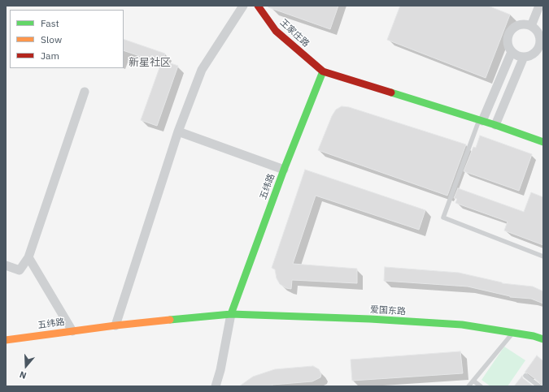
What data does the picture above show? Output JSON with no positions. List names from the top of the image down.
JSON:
{
  "streets": {
    "street": ["王家庄路", "五纬路", "爱国东路"]
  },
  "crossings": [
    ["王家庄路", "五纬路"],
    ["五纬路", "爱国东路"]
  ],
  "districts": ["新星社区"],
  "legend": ["Fast", "Slow", "Jam"],
  "north": "bottom"
}
